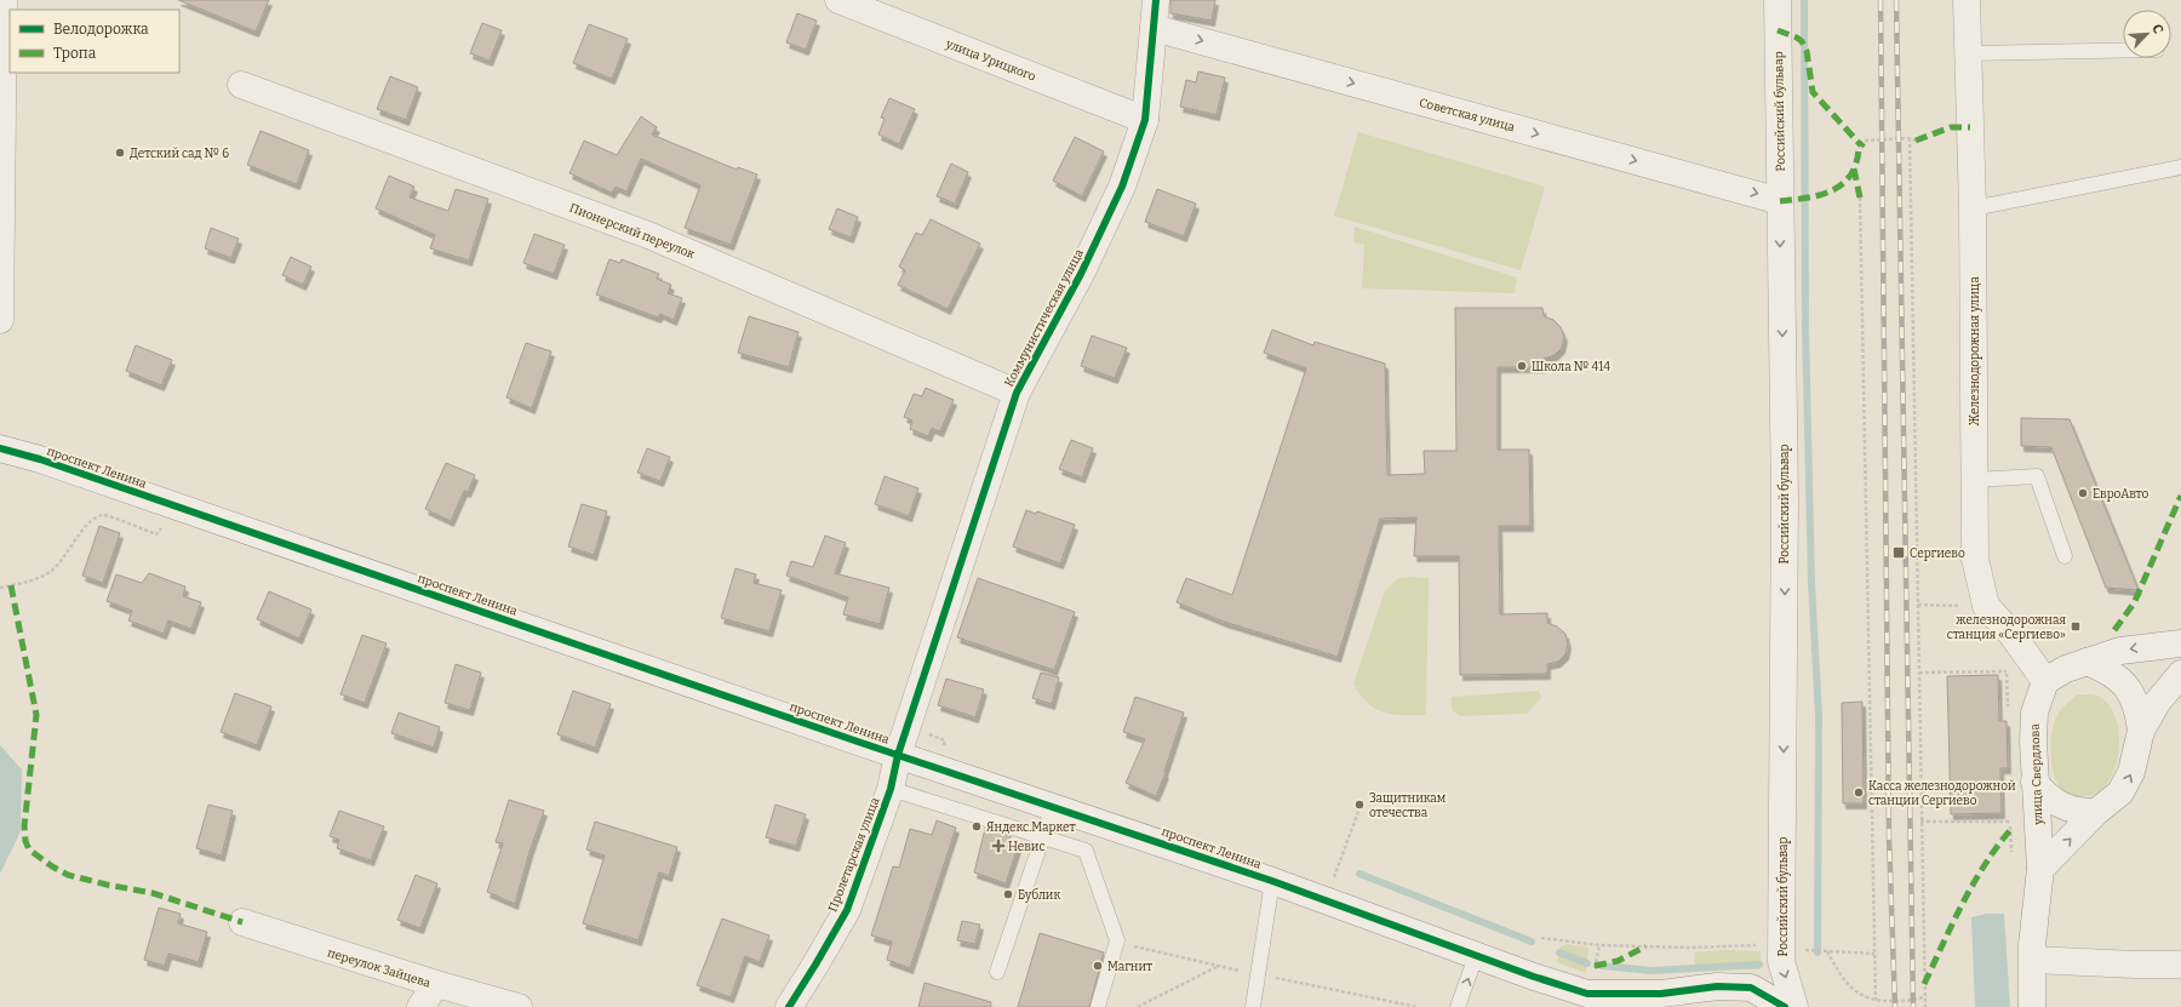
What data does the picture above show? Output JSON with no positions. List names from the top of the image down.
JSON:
{
  "streets": {
    "street": [
      "улица Урицкого",
      "Российский бульвар",
      "Советская улица",
      "Пионерский переулок",
      "Коммунистическая улица",
      "Железнодорожная улица",
      "проспект Ленина",
      "улица Свердлова",
      "Пролетарская улица",
      "переулок Зайцева"
    ]
  },
  "crossings": [
    ["улица Урицкого", "Коммунистическая улица"],
    ["Российский бульвар", "Советская улица"],
    ["Советская улица", "Коммунистическая улица"],
    ["Пионерский переулок", "Коммунистическая улица"],
    ["Коммунистическая улица", "проспект Ленина"],
    ["Коммунистическая улица", "Пролетарская улица"],
    ["Железнодорожная улица", "улица Свердлова"],
    ["проспект Ленина", "Пролетарская улица"]
  ],
  "one_way": ["Российский бульвар", "Советская улица"],
  "places": {
    "other": [
      "Детский сад № 6",
      "Школа № 414",
      "ЕвроАвто",
      "Касса железнодорожной станции Сергиево",
      "Защитникам отечества",
      "Яндекс.Маркет",
      "Бублик",
      "Магнит"
    ],
    "transit": ["Сергиево", "железнодорожная станция «Сергиево»"],
    "health": ["Невис"]
  },
  "legend": ["Велодорожка", "Тропа"],
  "north": "top right"
}
